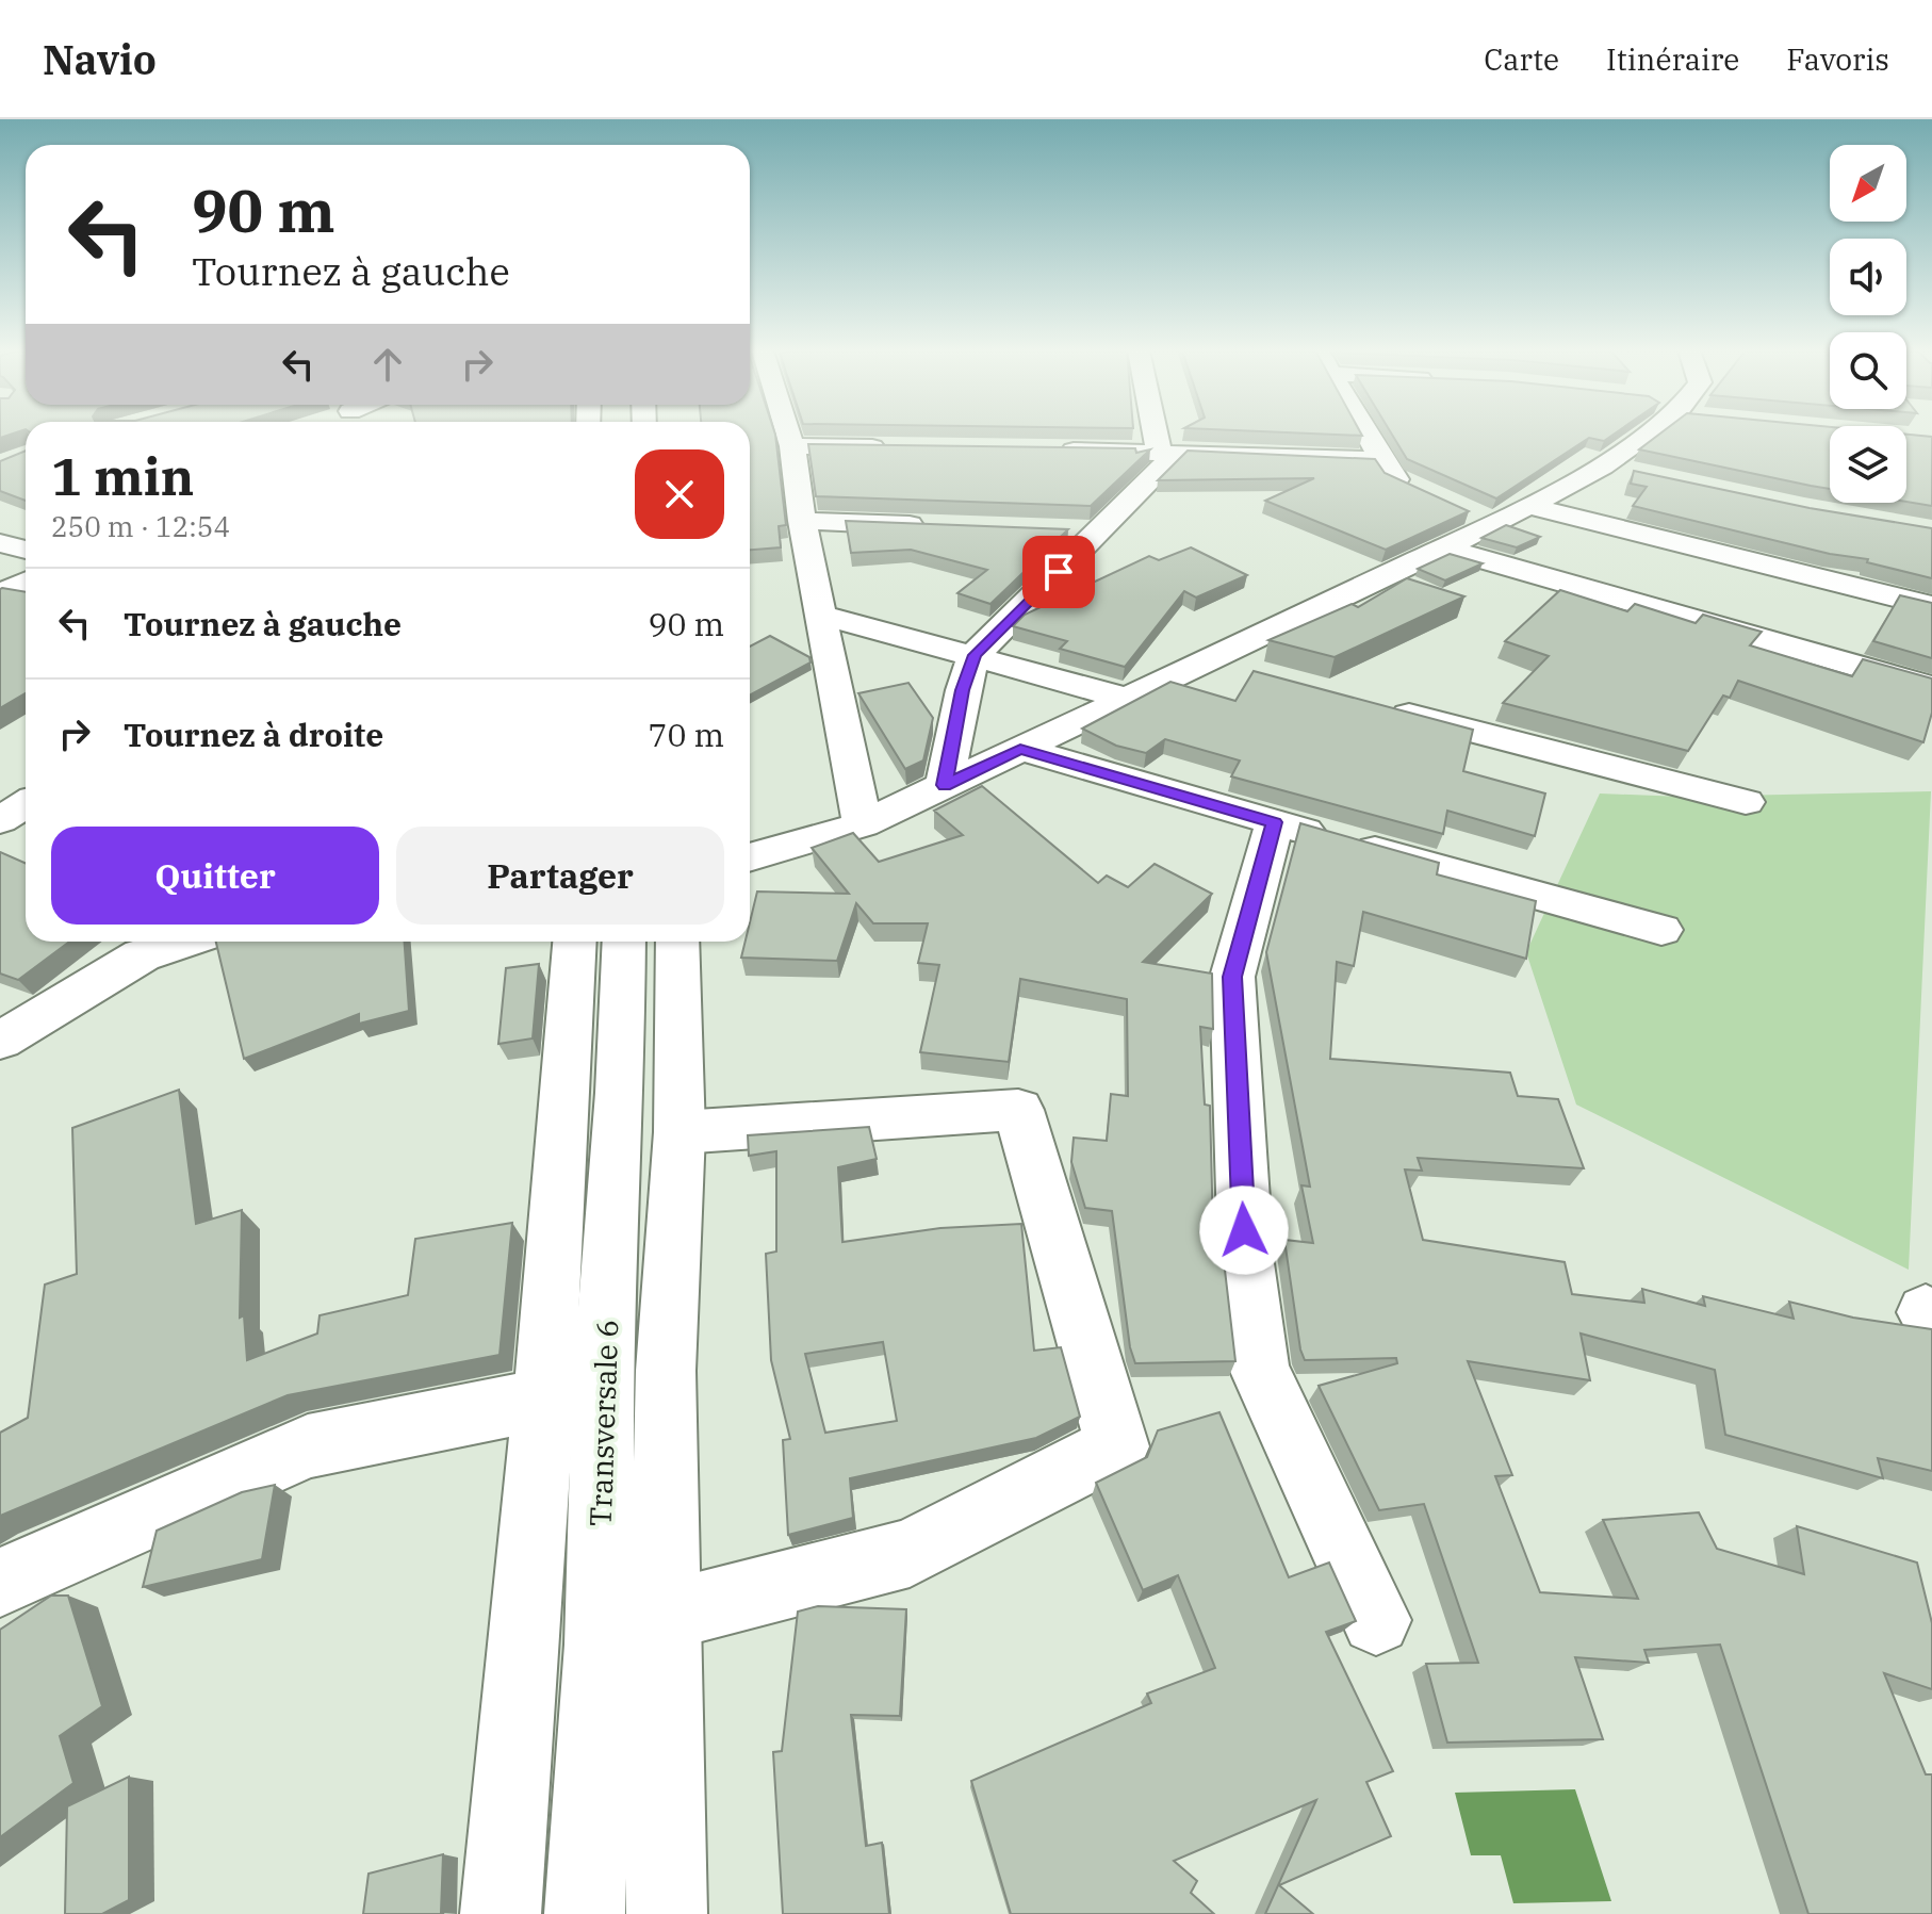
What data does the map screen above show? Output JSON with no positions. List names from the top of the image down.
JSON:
{
  "streets": {
    "street": ["Transversale 6"]
  },
  "north": "bottom left",
  "page": {
    "header": "Navio",
    "nav": ["Carte", "Itinéraire", "Favoris"],
    "turn": ["90 m", "Tournez à gauche"],
    "heading": ["1 min", "250 m · 12:54"],
    "list": [
      {
        "name": "Tournez à gauche",
        "value": "90 m"
      },
      {
        "name": "Tournez à droite",
        "value": "70 m"
      }
    ],
    "buttons": ["Quitter", "Partager"]
  }
}
